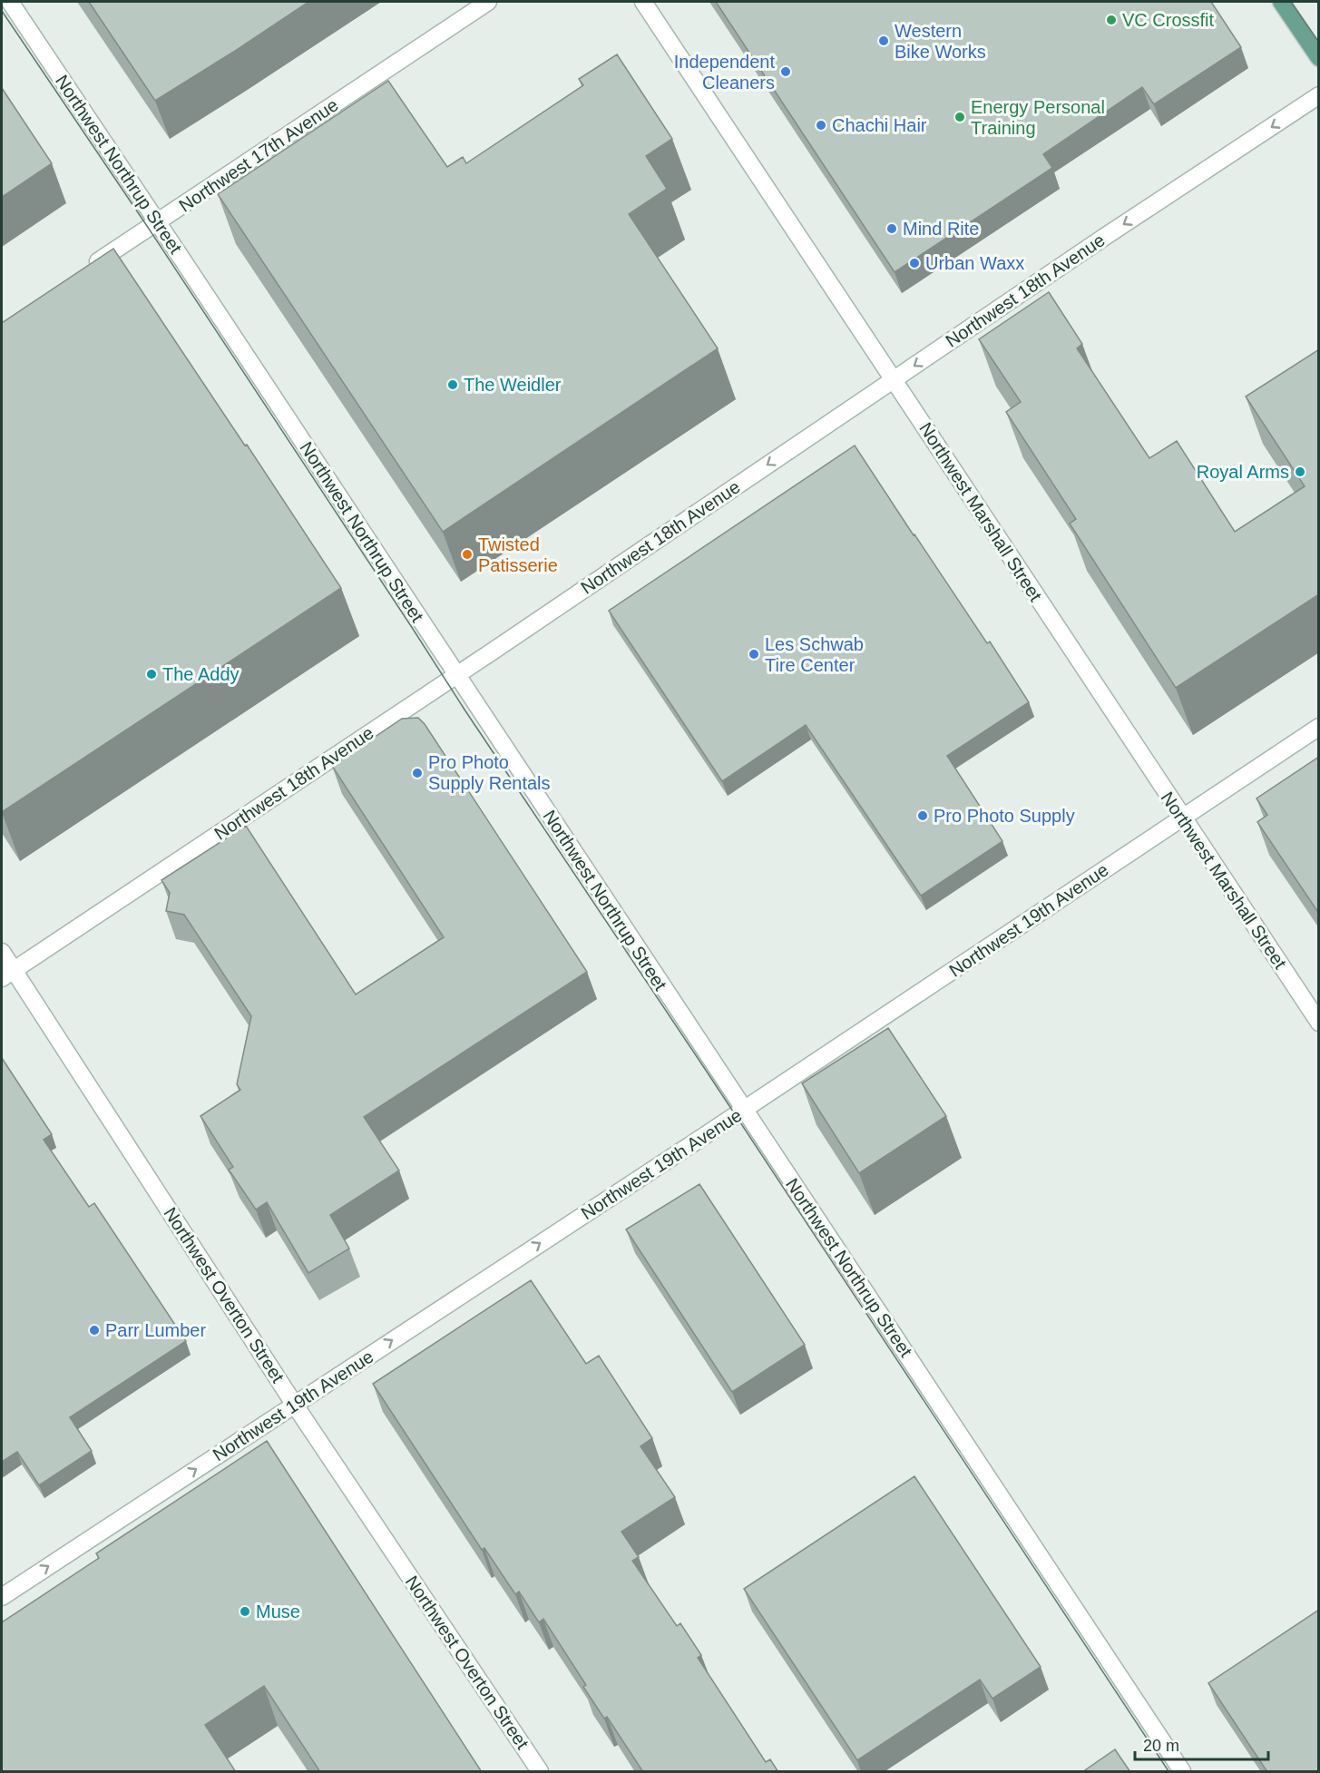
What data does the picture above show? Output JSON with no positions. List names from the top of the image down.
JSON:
{
  "streets": {
    "street": [
      "Northwest 17th Avenue",
      "Northwest Northrup Street",
      "Northwest 18th Avenue",
      "Northwest Marshall Street",
      "Northwest 19th Avenue",
      "Northwest Overton Street"
    ]
  },
  "crossings": [
    ["Northwest 17th Avenue", "Northwest Northrup Street"],
    ["Northwest Northrup Street", "Northwest 18th Avenue"],
    ["Northwest Northrup Street", "Northwest 19th Avenue"],
    ["Northwest 18th Avenue", "Northwest Marshall Street"],
    ["Northwest 18th Avenue", "Northwest Overton Street"],
    ["Northwest Marshall Street", "Northwest 19th Avenue"],
    ["Northwest 19th Avenue", "Northwest Overton Street"]
  ],
  "one_way": ["Northwest 18th Avenue", "Northwest 19th Avenue"],
  "places": [
    "VC Crossfit",
    "Western Bike Works",
    "Independent Cleaners",
    "Energy Personal Training",
    "Chachi Hair",
    "Mind Rite",
    "Urban Waxx",
    "The Weidler",
    "Royal Arms",
    "Twisted Patisserie",
    "Les Schwab Tire Center",
    "The Addy",
    "Pro Photo Supply Rentals",
    "Pro Photo Supply",
    "Parr Lumber",
    "Muse"
  ],
  "scale_bar": "20 m"
}
